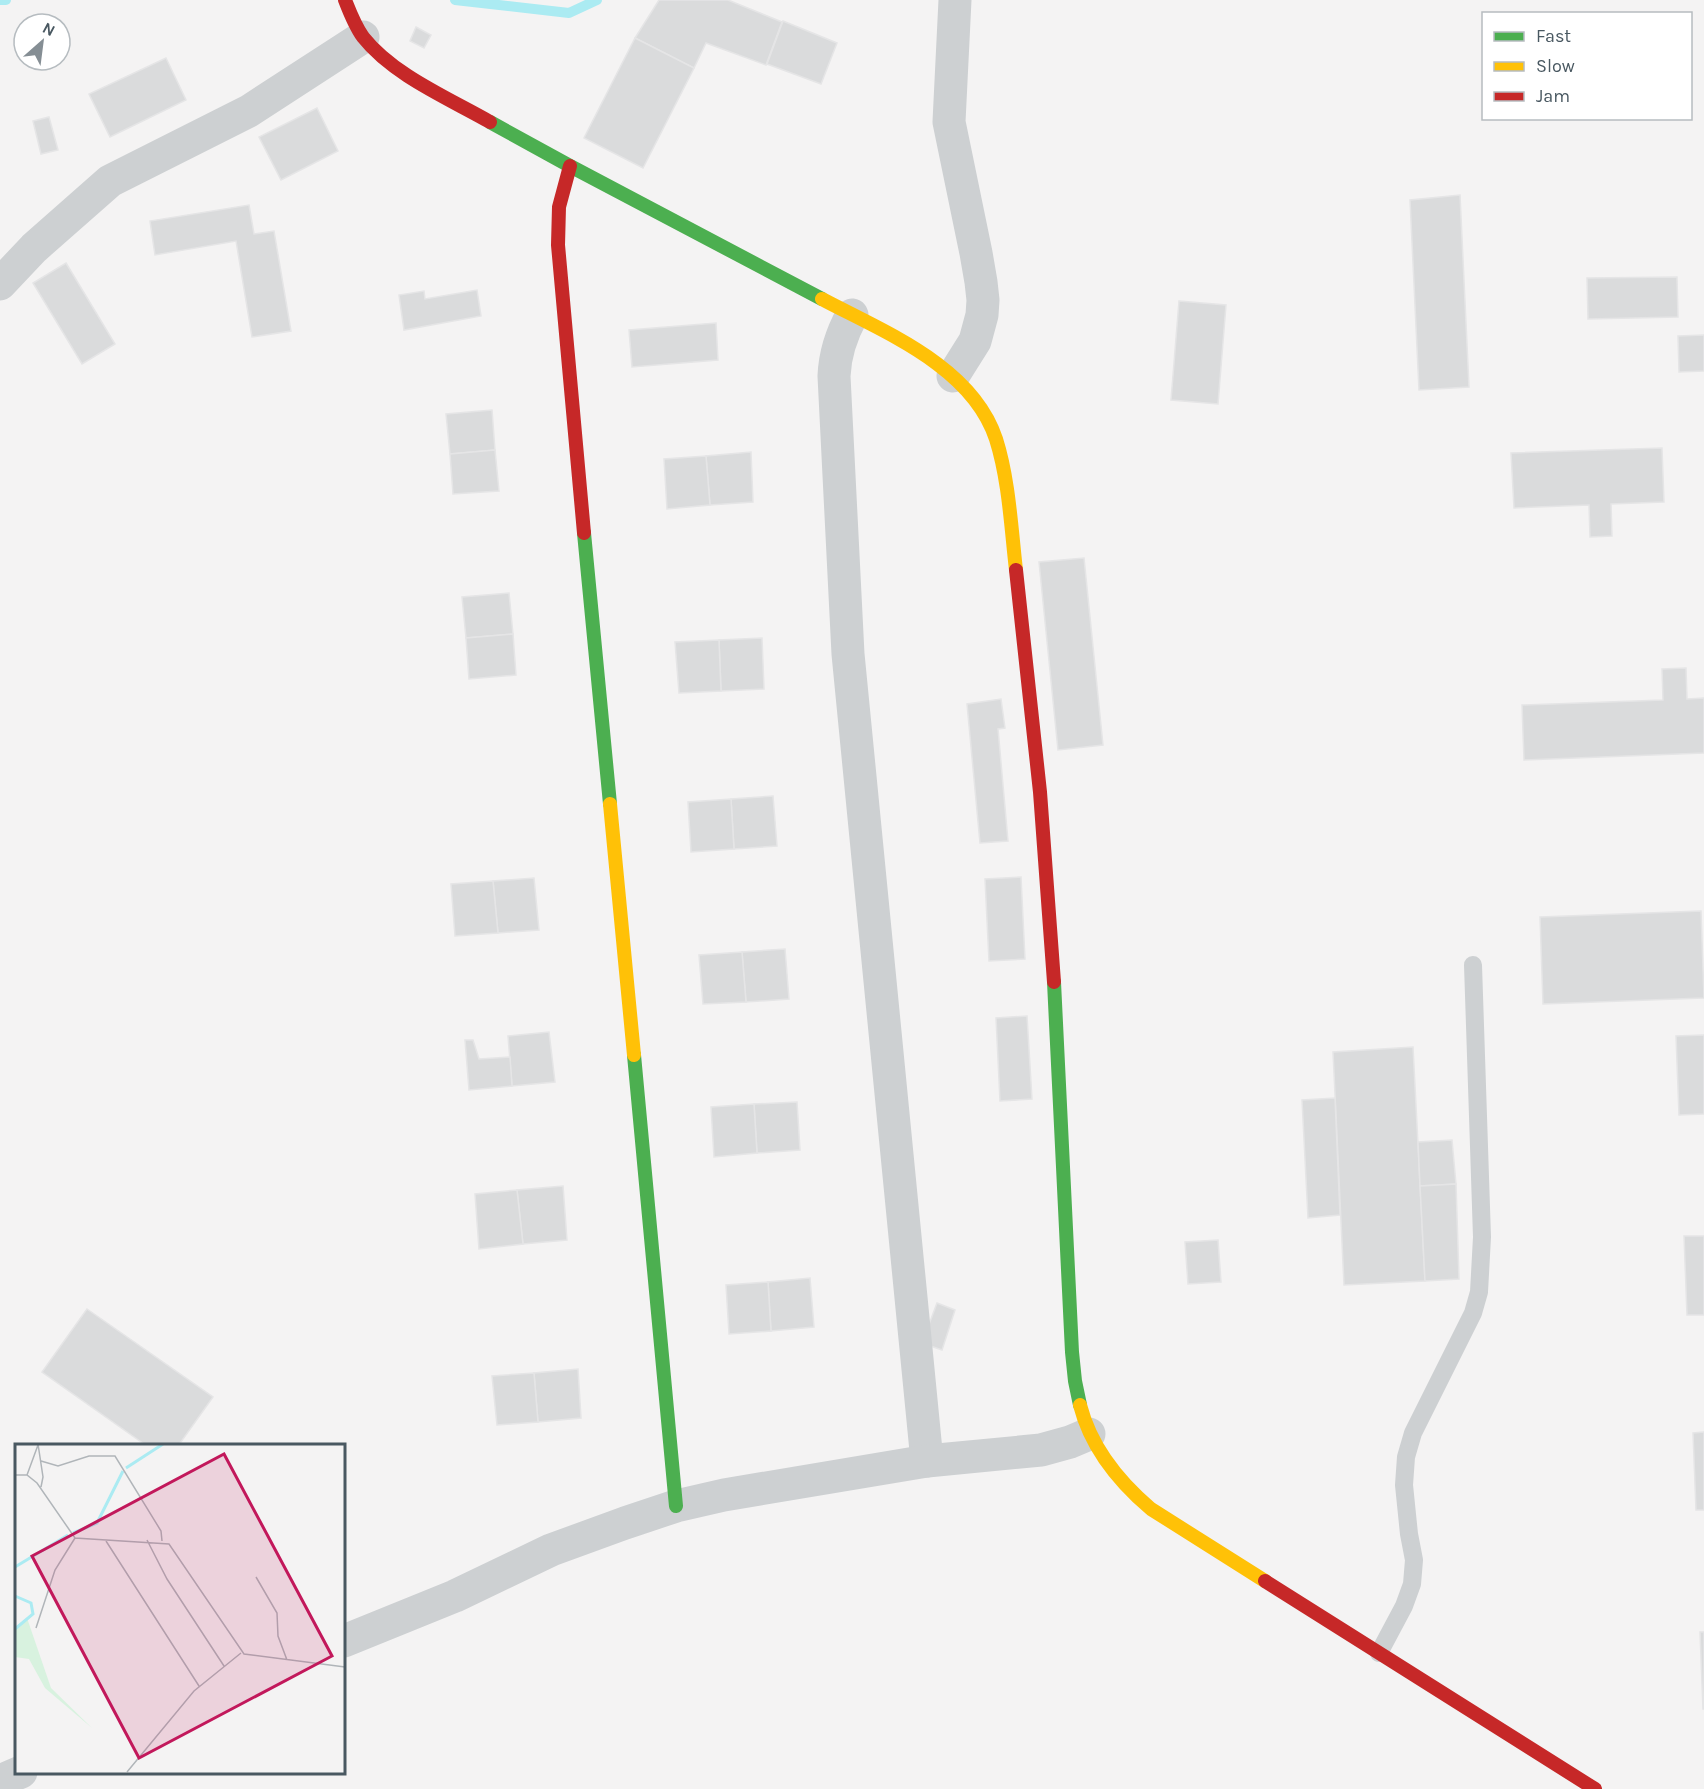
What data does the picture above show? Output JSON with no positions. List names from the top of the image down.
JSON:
{
  "legend": ["Fast", "Slow", "Jam"],
  "north": "top right"
}
